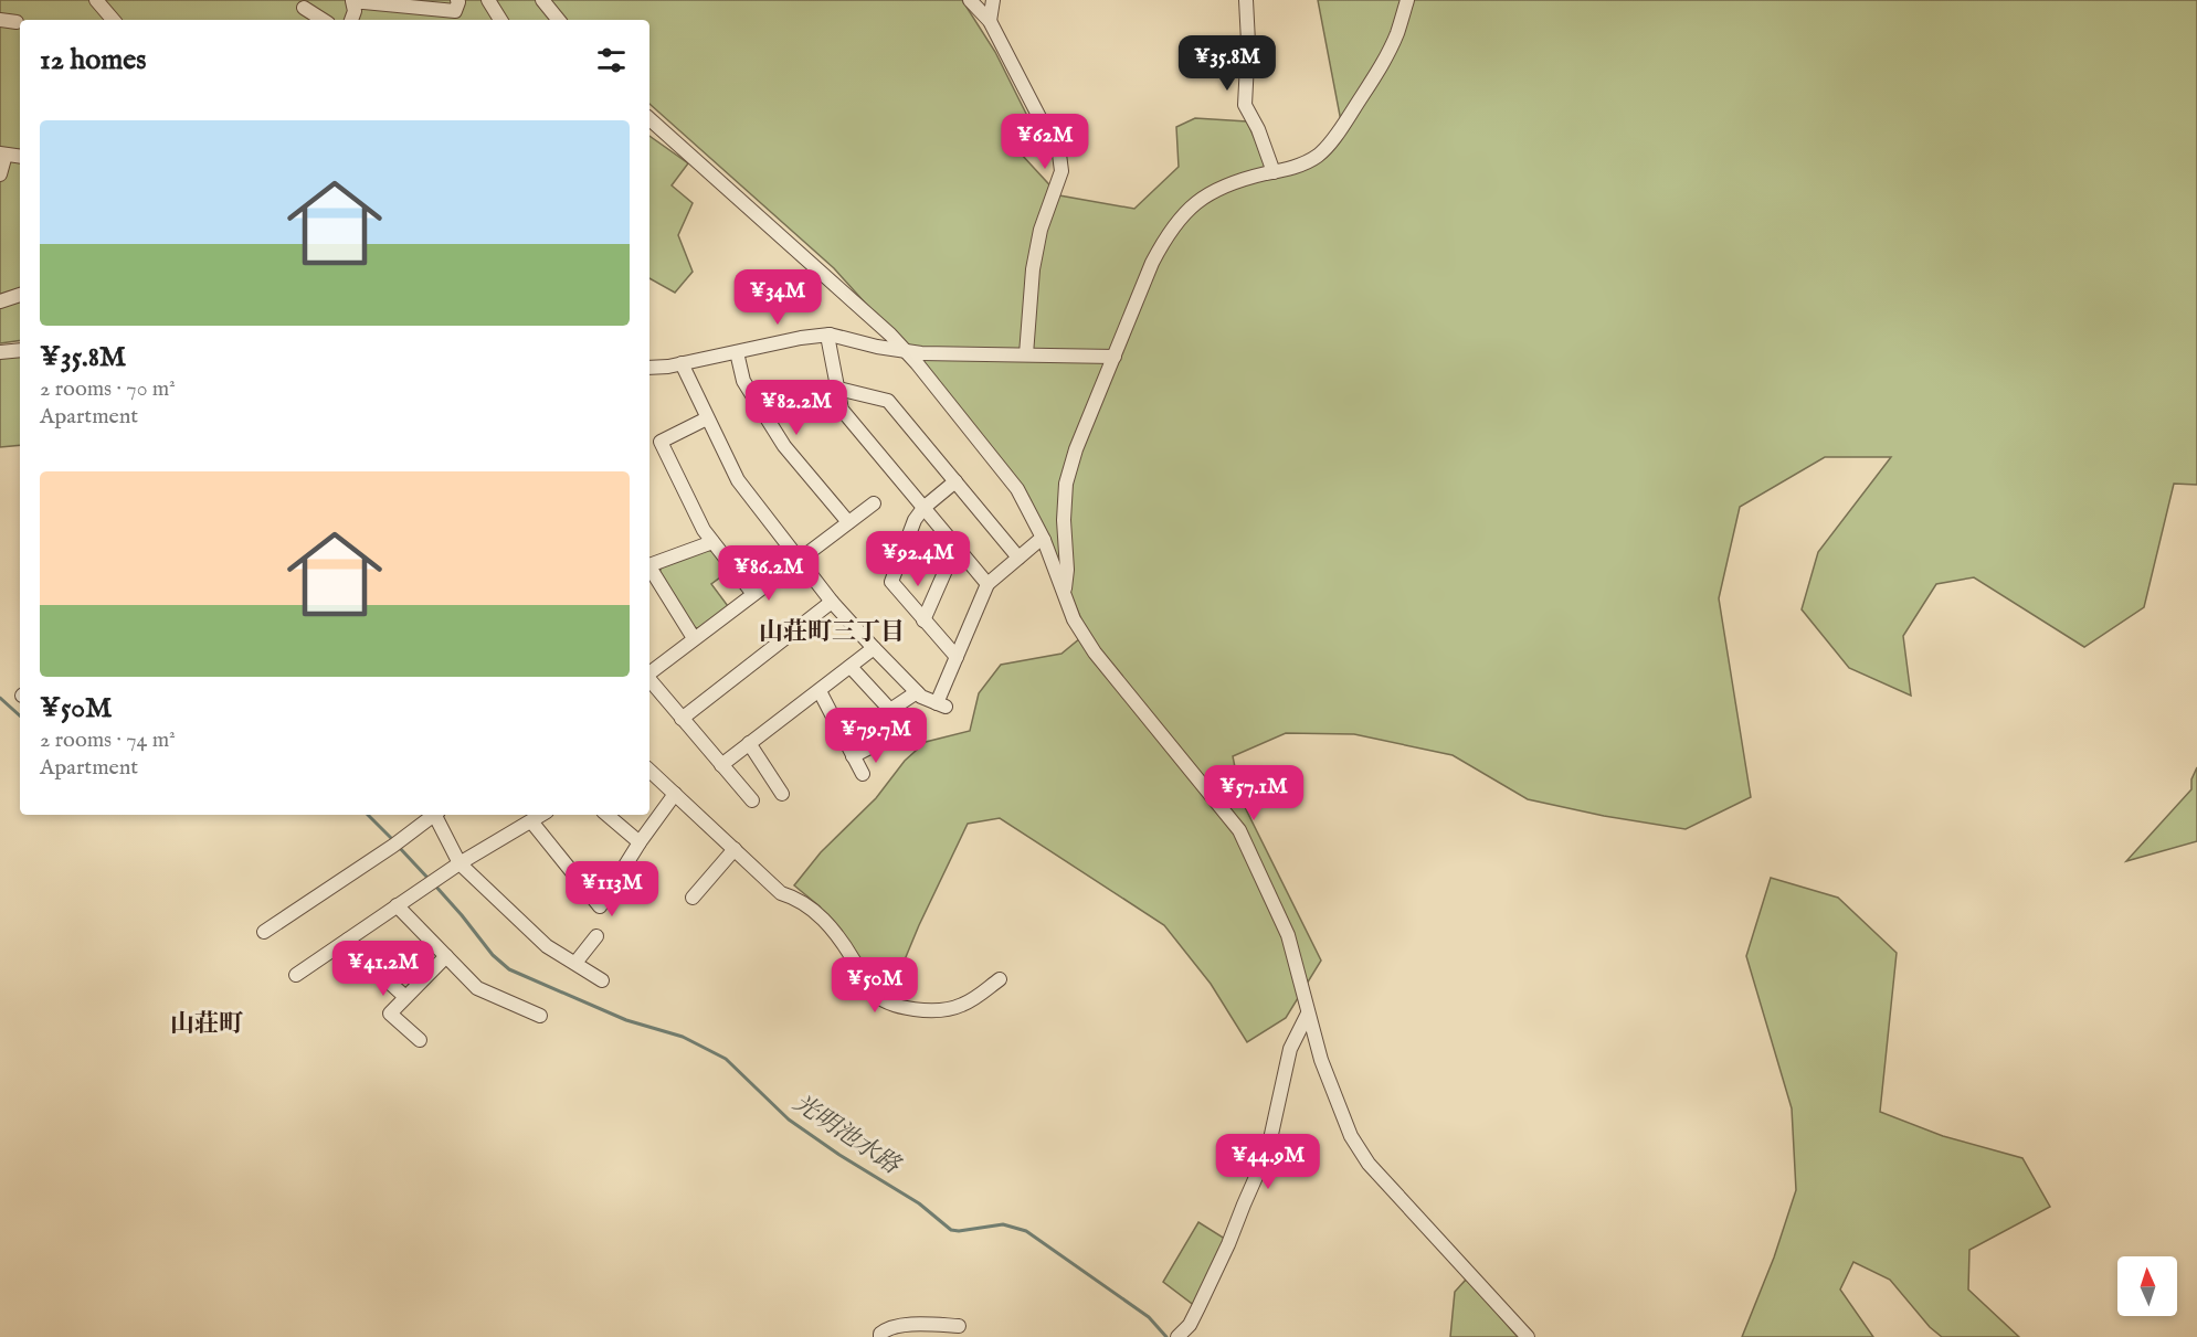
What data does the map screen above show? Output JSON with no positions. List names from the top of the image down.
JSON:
{
  "districts": ["山荘町三丁目", "山荘町"],
  "water": ["光明池水路"],
  "north": "top",
  "page": {
    "heading": "12 homes",
    "price": [
      "¥35.8M",
      "¥62M",
      "¥34M",
      "¥82.2M",
      "¥92.4M",
      "¥86.2M",
      "¥79.7M",
      "¥57.1M",
      "¥113M",
      "¥41.2M",
      "¥50M",
      "¥44.9M"
    ],
    "list": [
      {
        "name": "¥35.8M",
        "note": "2 rooms · 70 m² · Apartment"
      },
      {
        "name": "¥50M",
        "note": "2 rooms · 74 m² · Apartment"
      }
    ]
  }
}
